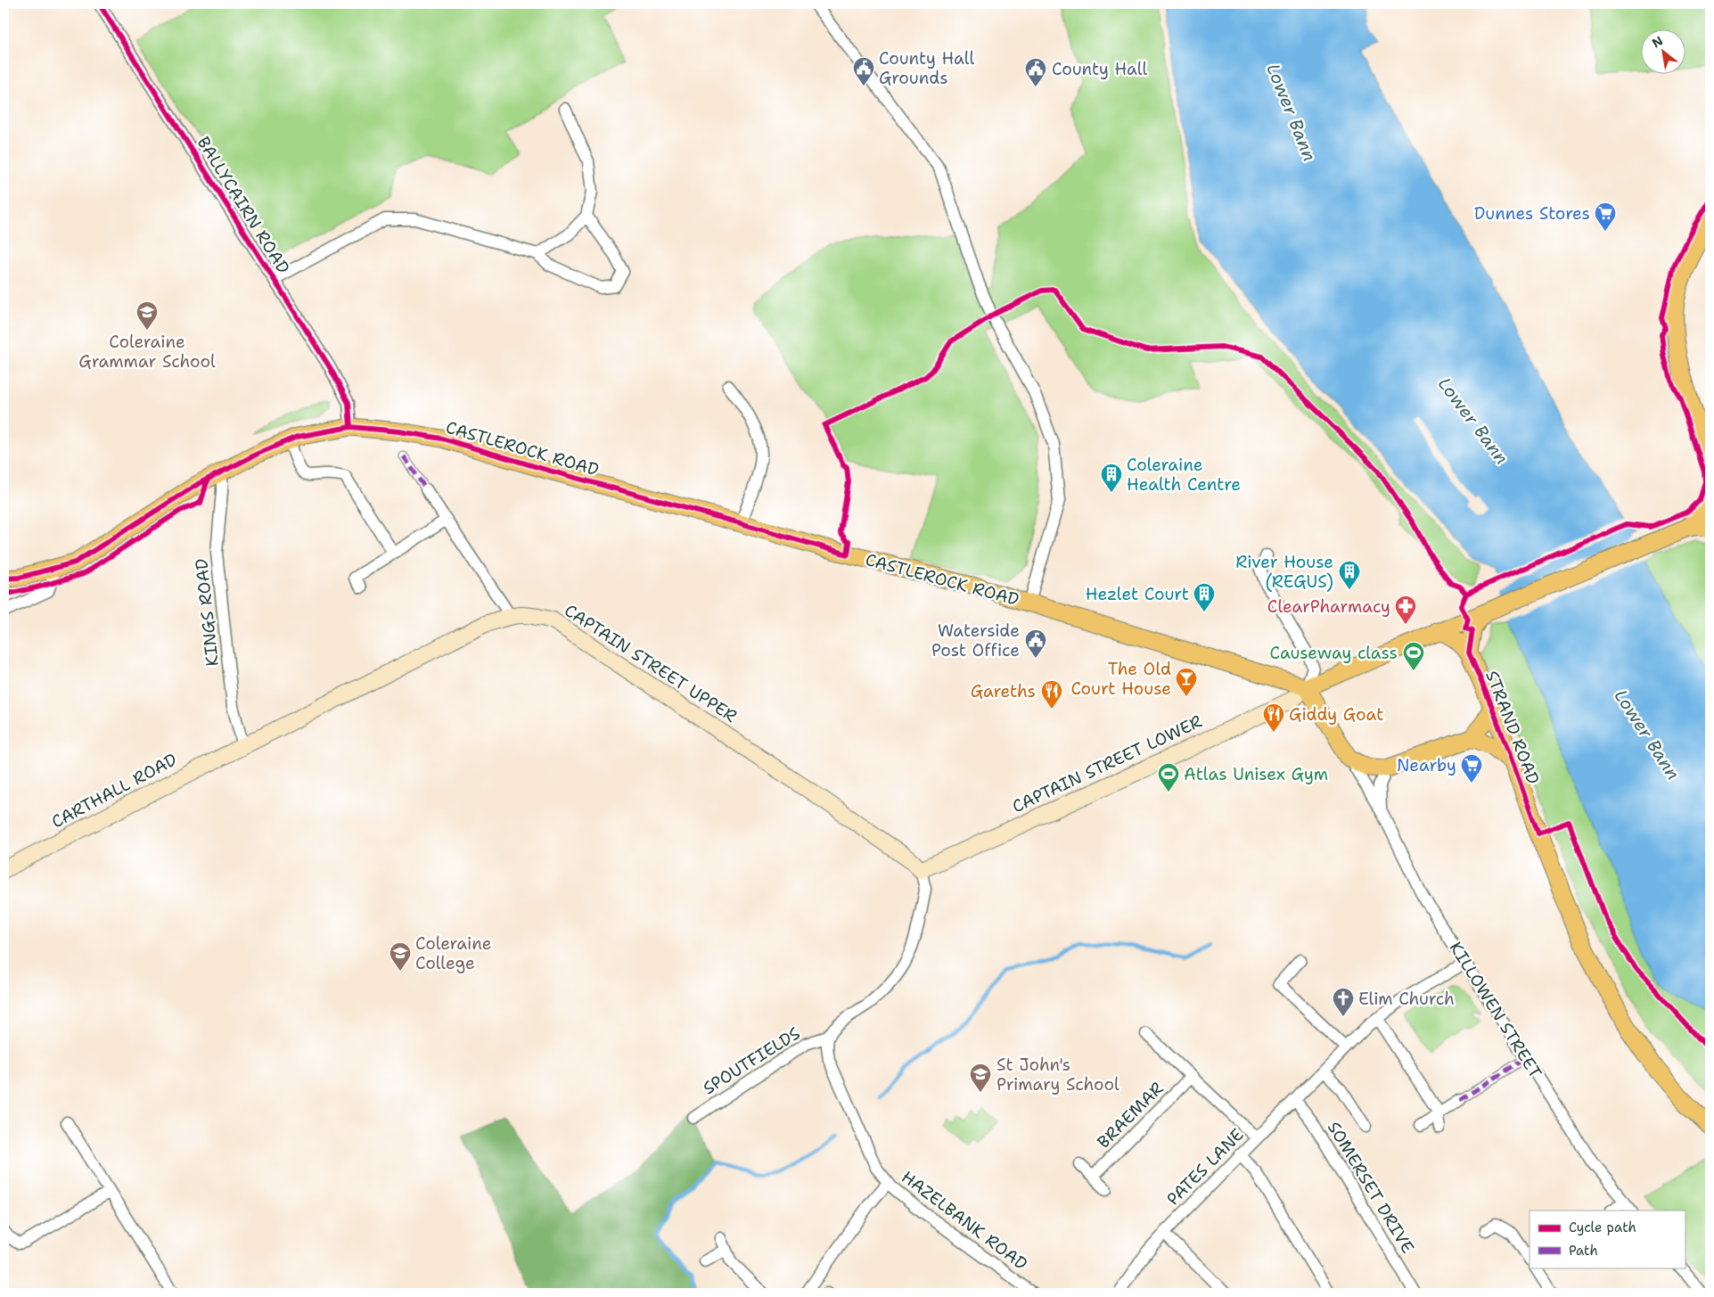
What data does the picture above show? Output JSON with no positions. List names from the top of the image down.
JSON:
{
  "streets": {
    "main road": [
      "CASTLEROCK ROAD",
      "CAPTAIN STREET UPPER",
      "STRAND ROAD",
      "CAPTAIN STREET LOWER",
      "CARTHALL ROAD",
      "KILLOWEN STREET"
    ],
    "street": [
      "BALLYCAIRN ROAD",
      "KINGS ROAD",
      "SPOUTFIELDS",
      "BRAEMAR",
      "PATES LANE",
      "SOMERSET DRIVE",
      "HAZELBANK ROAD"
    ]
  },
  "crossings": [
    ["BALLYCAIRN ROAD", "CASTLEROCK ROAD"],
    ["CASTLEROCK ROAD", "KINGS ROAD"],
    ["CASTLEROCK ROAD", "CAPTAIN STREET LOWER"],
    ["CASTLEROCK ROAD", "KILLOWEN STREET"],
    ["KINGS ROAD", "CAPTAIN STREET UPPER"],
    ["KINGS ROAD", "CARTHALL ROAD"],
    ["CAPTAIN STREET UPPER", "CAPTAIN STREET LOWER"],
    ["CAPTAIN STREET UPPER", "CARTHALL ROAD"],
    ["CAPTAIN STREET LOWER", "KILLOWEN STREET"],
    ["KILLOWEN STREET", "PATES LANE"],
    ["SPOUTFIELDS", "HAZELBANK ROAD"],
    ["PATES LANE", "SOMERSET DRIVE"]
  ],
  "water": ["Lower Bann"],
  "places": {
    "public building": ["County Hall Grounds", "County Hall", "Waterside Post Office"],
    "supermarket": ["Dunnes Stores", "Nearby"],
    "school or university": ["Coleraine Grammar School", "Coleraine College", "St John's Primary School"],
    "building": ["Coleraine Health Centre", "River House (REGUS)", "Hezlet Court"],
    "pharmacy": ["ClearPharmacy"],
    "sports": ["Causeway class", "Atlas Unisex Gym"],
    "bar": ["The Old Court House"],
    "restaurant": ["Gareths", "Giddy Goat"],
    "church": ["Elim Church"]
  },
  "legend": ["Cycle path", "Path"],
  "north": "top left"
}
